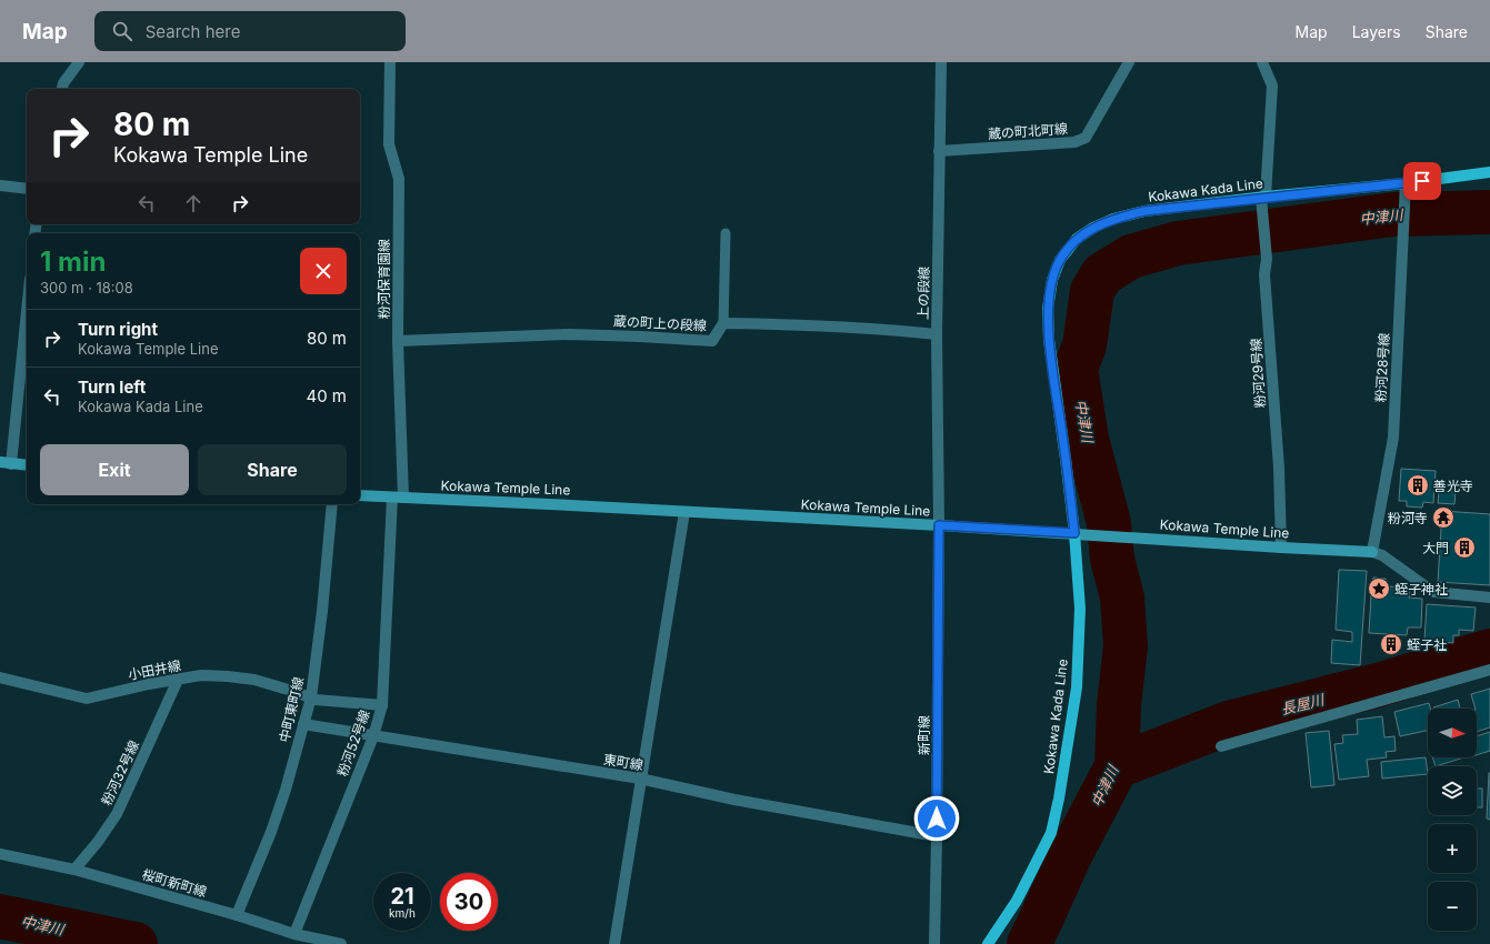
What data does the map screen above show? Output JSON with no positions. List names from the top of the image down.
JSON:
{
  "streets": {
    "main road": ["Kokawa Kada Line", "Kokawa Temple Line"],
    "street": [
      "蔵の町北町線",
      "粉河保育園線",
      "上の段線",
      "蔵の町上の段線",
      "粉河28号線",
      "粉河29号線",
      "小田井線",
      "中町東町線",
      "新町線",
      "粉河52号線",
      "東町線",
      "粉河32号線",
      "桜町新町線"
    ]
  },
  "crossings": [
    ["蔵の町北町線", "上の段線"],
    ["Kokawa Kada Line", "粉河28号線"],
    ["Kokawa Kada Line", "粉河29号線"],
    ["Kokawa Kada Line", "Kokawa Temple Line"],
    ["粉河保育園線", "蔵の町上の段線"],
    ["粉河保育園線", "Kokawa Temple Line"],
    ["粉河保育園線", "粉河52号線"],
    ["上の段線", "蔵の町上の段線"],
    ["上の段線", "Kokawa Temple Line"],
    ["上の段線", "新町線"],
    ["粉河28号線", "Kokawa Temple Line"],
    ["粉河29号線", "Kokawa Temple Line"],
    ["Kokawa Temple Line", "新町線"],
    ["Kokawa Temple Line", "粉河52号線"],
    ["小田井線", "中町東町線"],
    ["小田井線", "粉河52号線"],
    ["小田井線", "粉河32号線"],
    ["中町東町線", "東町線"],
    ["中町東町線", "桜町新町線"],
    ["新町線", "東町線"],
    ["粉河52号線", "東町線"],
    ["粉河52号線", "桜町新町線"],
    ["粉河32号線", "桜町新町線"]
  ],
  "water": ["中津川", "長屋川"],
  "places": {
    "building": ["善光寺", "大門", "蛭子社"],
    "temple": ["粉河寺"],
    "place": ["蛭子神社"]
  },
  "north": "right",
  "page": {
    "header": "Map",
    "search": "Search here",
    "nav": ["Map", "Layers", "Share"],
    "turn": ["80 m", "Kokawa Temple Line"],
    "heading": ["1 min", "300 m · 18:08"],
    "list": [
      {
        "name": "Turn right",
        "note": "Kokawa Temple Line",
        "value": "80 m"
      },
      {
        "name": "Turn left",
        "note": "Kokawa Kada Line",
        "value": "40 m"
      }
    ],
    "buttons": ["Exit", "Share"],
    "map_buttons": ["+", "−"],
    "speed": "21 km/h",
    "limit": "30"
  }
}
